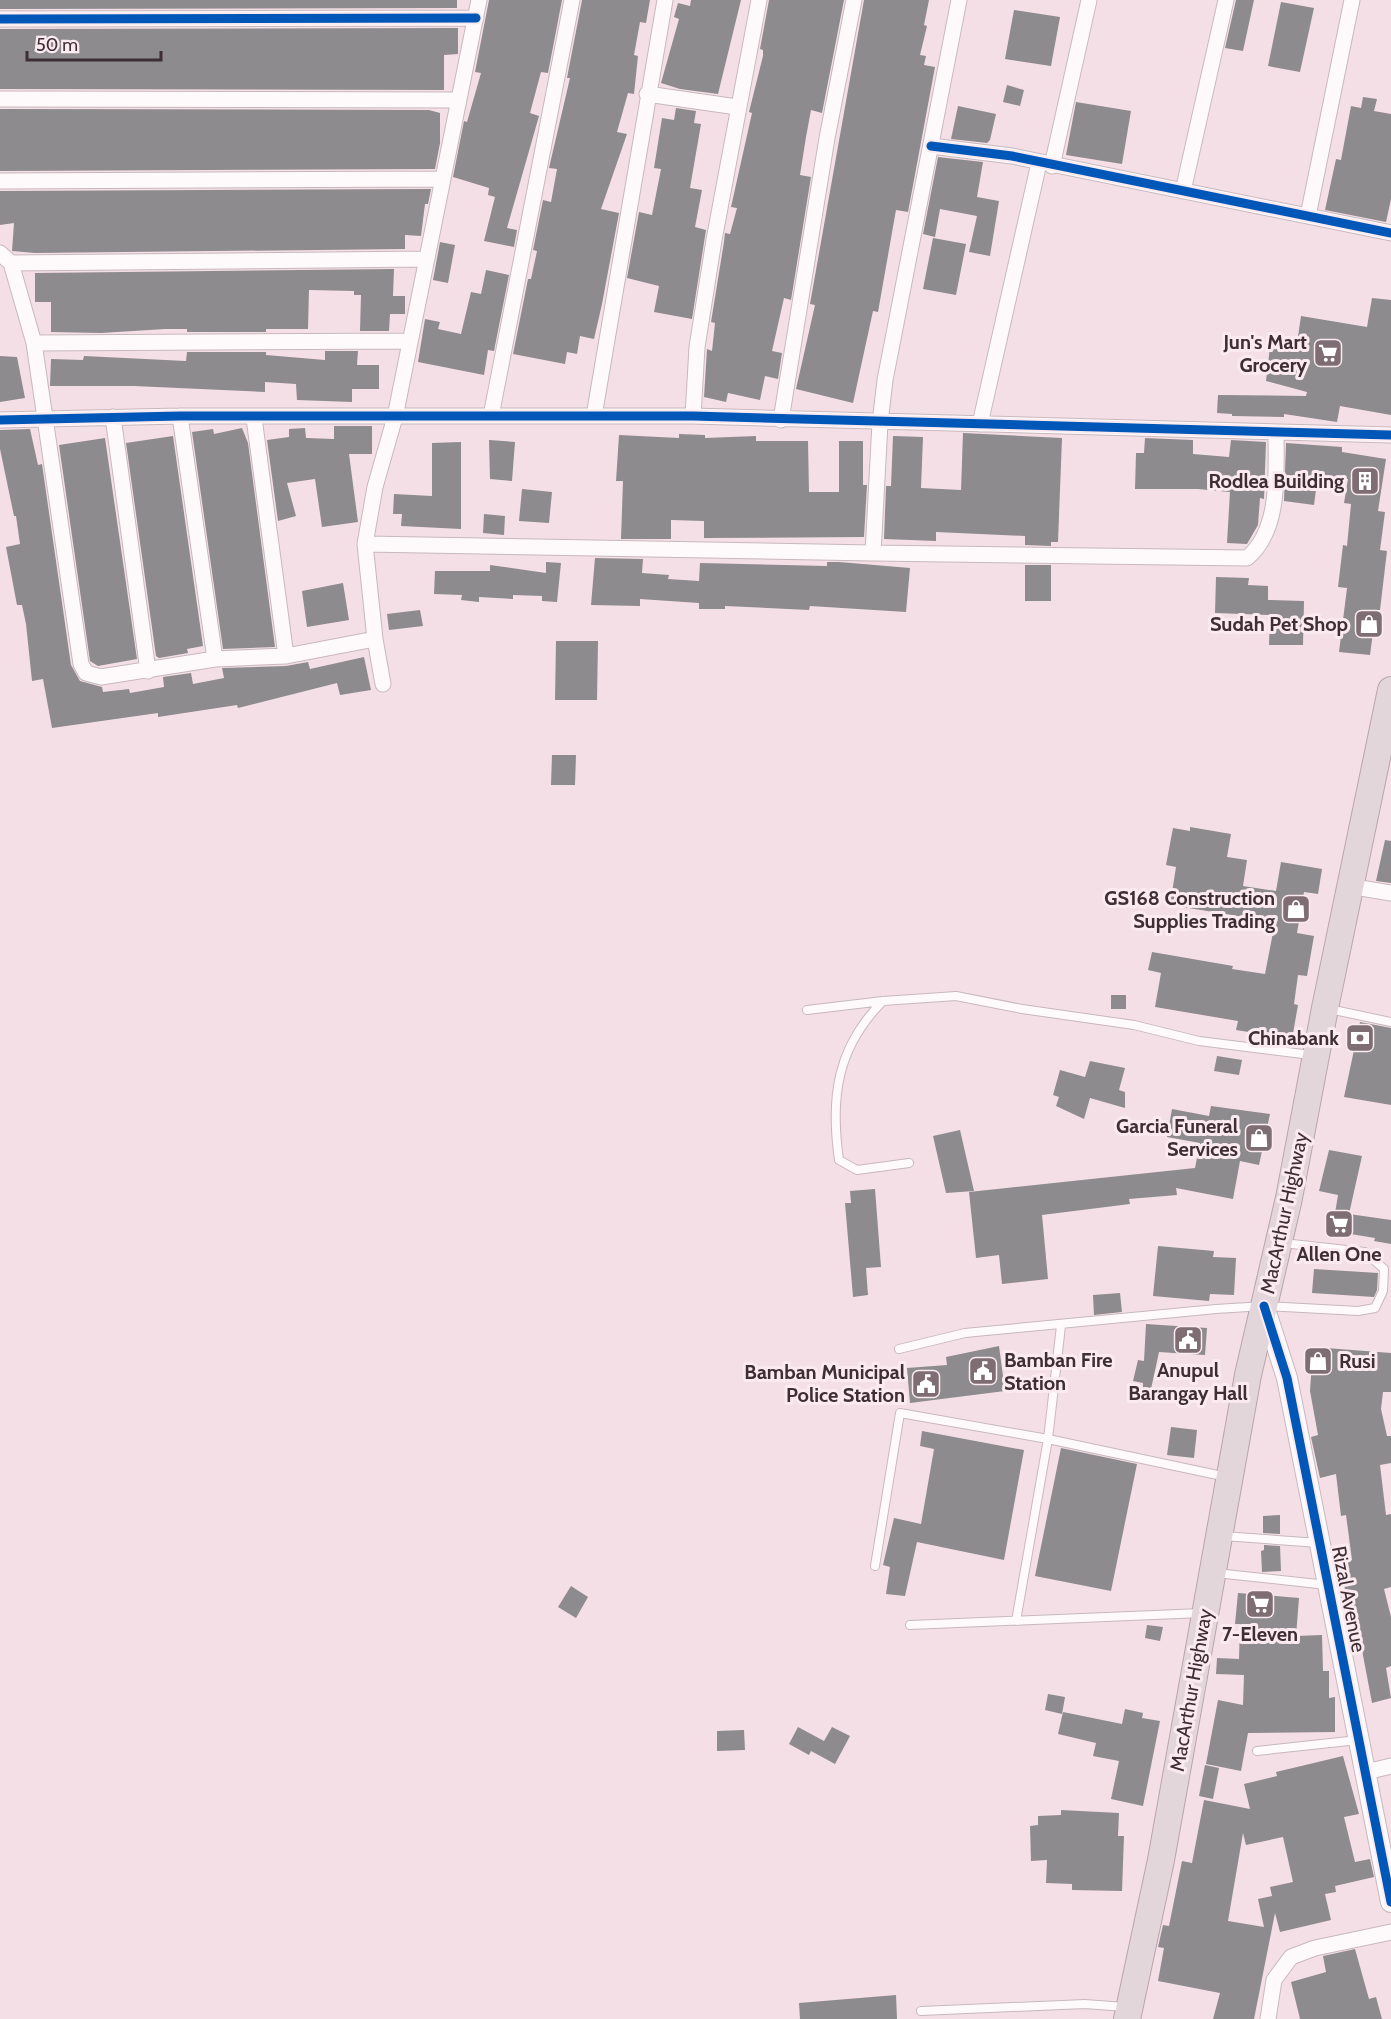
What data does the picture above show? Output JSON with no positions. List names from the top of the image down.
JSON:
{
  "streets": {
    "highway": ["MacArthur Highway"],
    "street": ["Rizal Avenue"]
  },
  "crossings": [
    ["MacArthur Highway", "Rizal Avenue"]
  ],
  "places": {
    "supermarket": ["Jun's Mart Grocery", "Allen One", "7-Eleven"],
    "building": ["Rodlea Building"],
    "shop": [
      "Sudah Pet Shop",
      "GS168 Construction Supplies Trading",
      "Garcia Funeral Services",
      "Rusi"
    ],
    "bank": ["Chinabank"],
    "public building": ["Anupul Barangay Hall", "Bamban Fire Station", "Bamban Municipal Police Station"]
  },
  "scale_bar": "50 m"
}
